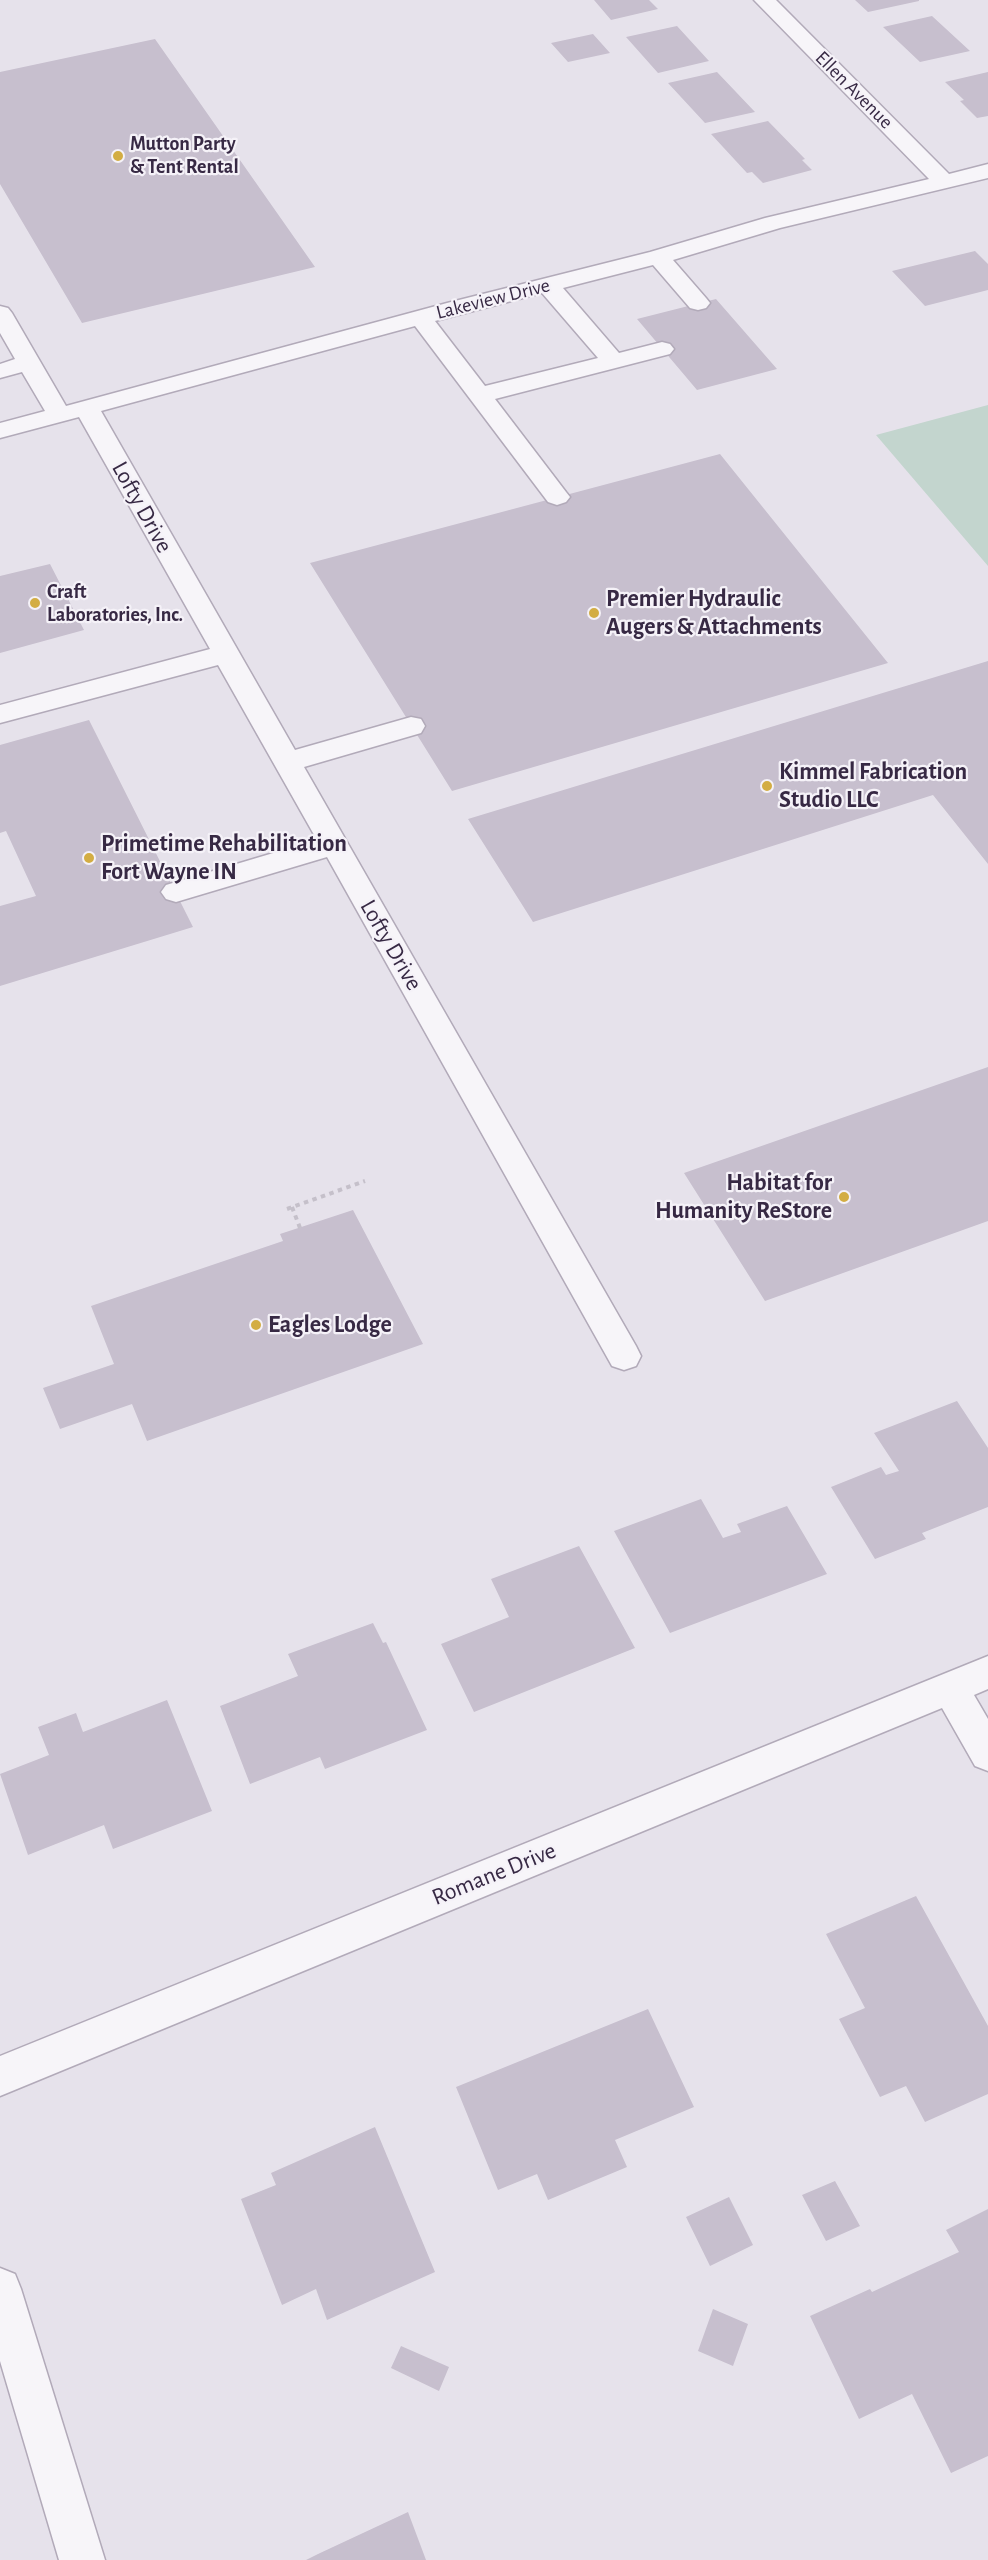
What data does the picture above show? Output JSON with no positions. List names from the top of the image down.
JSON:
{
  "streets": {
    "street": [
      "Ellen Avenue",
      "Lakeview Drive",
      "Lofty Drive",
      "Romane Drive"
    ]
  },
  "crossings": [
    ["Ellen Avenue", "Lakeview Drive"],
    ["Lakeview Drive", "Lofty Drive"]
  ],
  "places": [
    "Mutton Party & Tent Rental",
    "Craft Laboratories, Inc.",
    "Premier Hydraulic Augers & Attachments",
    "Kimmel Fabrication Studio LLC",
    "Primetime Rehabilitation Fort Wayne IN",
    "Habitat for Humanity ReStore",
    "Eagles Lodge"
  ]
}
